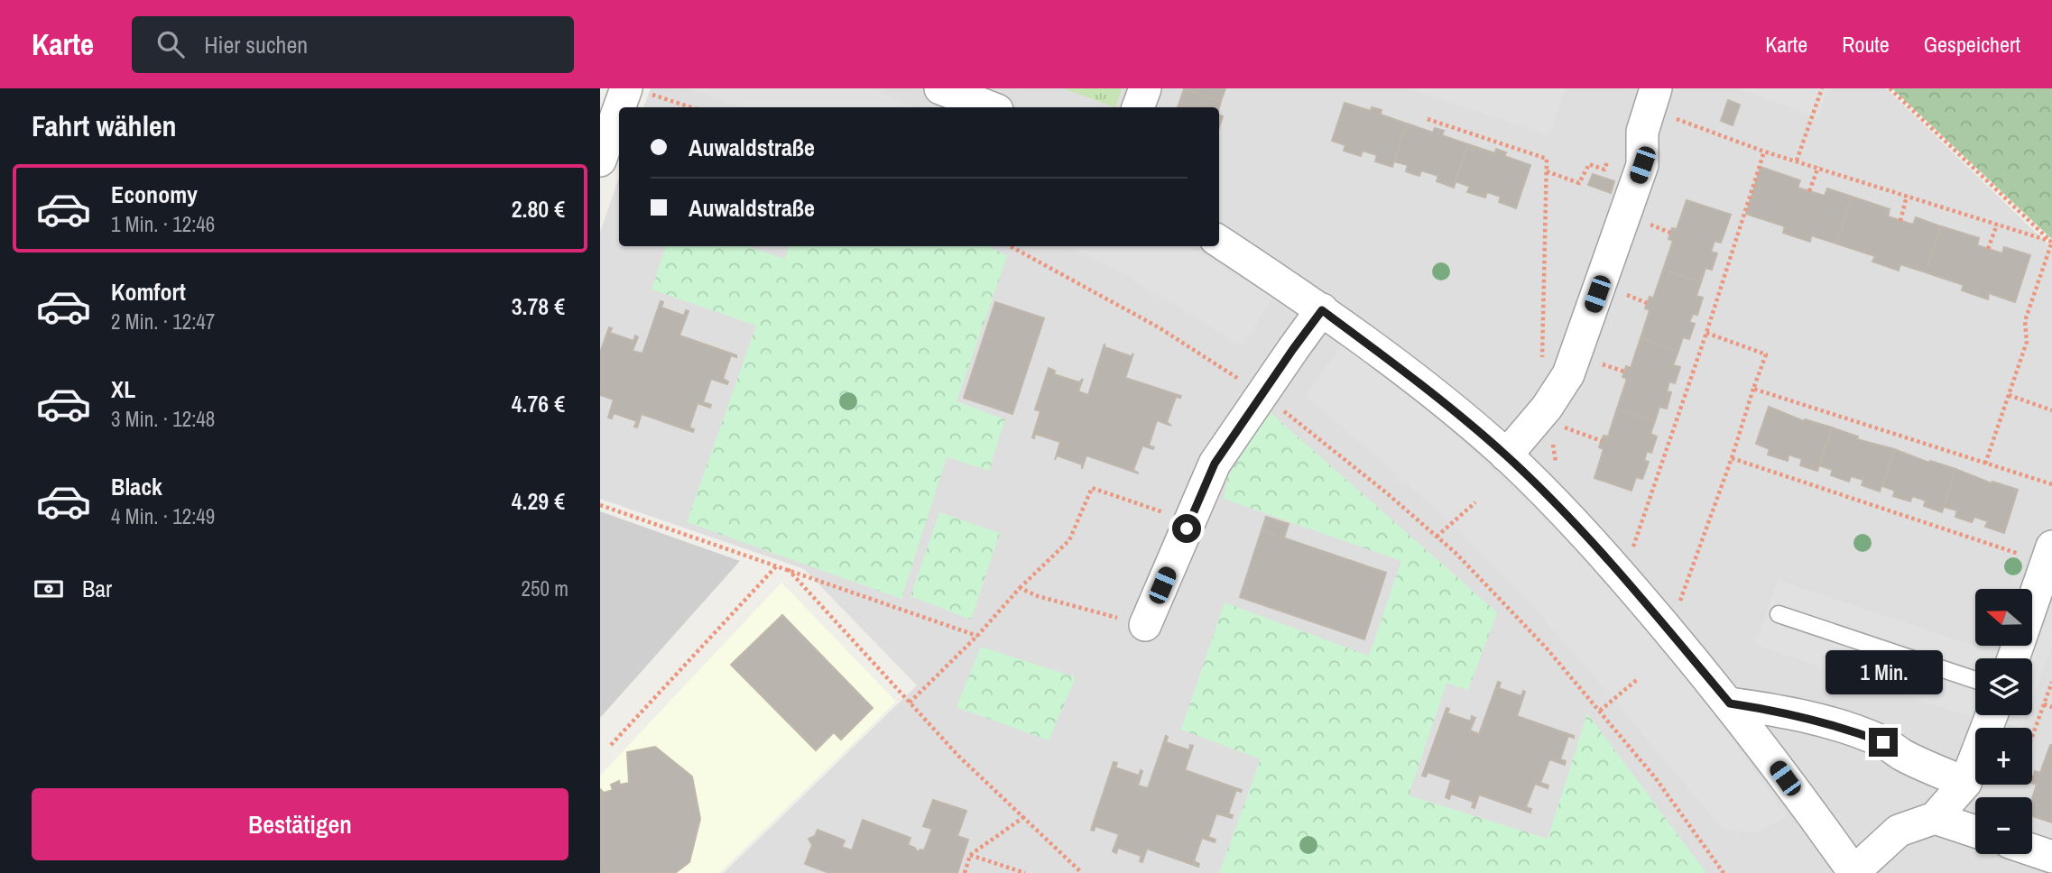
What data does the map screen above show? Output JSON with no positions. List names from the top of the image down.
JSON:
{
  "north": "left",
  "page": {
    "header": "Karte",
    "search": "Hier suchen",
    "nav": ["Karte", "Route", "Gespeichert"],
    "heading": "Fahrt wählen",
    "banner": ["Auwaldstraße", "Auwaldstraße"],
    "list": [
      {
        "name": "Economy",
        "note": "1 Min. · 12:46",
        "value": "2.80 €"
      },
      {
        "name": "Komfort",
        "note": "2 Min. · 12:47",
        "value": "3.78 €"
      },
      {
        "name": "XL",
        "note": "3 Min. · 12:48",
        "value": "4.76 €"
      },
      {
        "name": "Black",
        "note": "4 Min. · 12:49",
        "value": "4.29 €"
      }
    ],
    "pay": ["Bar", "250 m"],
    "map_buttons": ["+", "−"],
    "bubble": "1 Min.",
    "buttons": "Bestätigen"
  }
}
